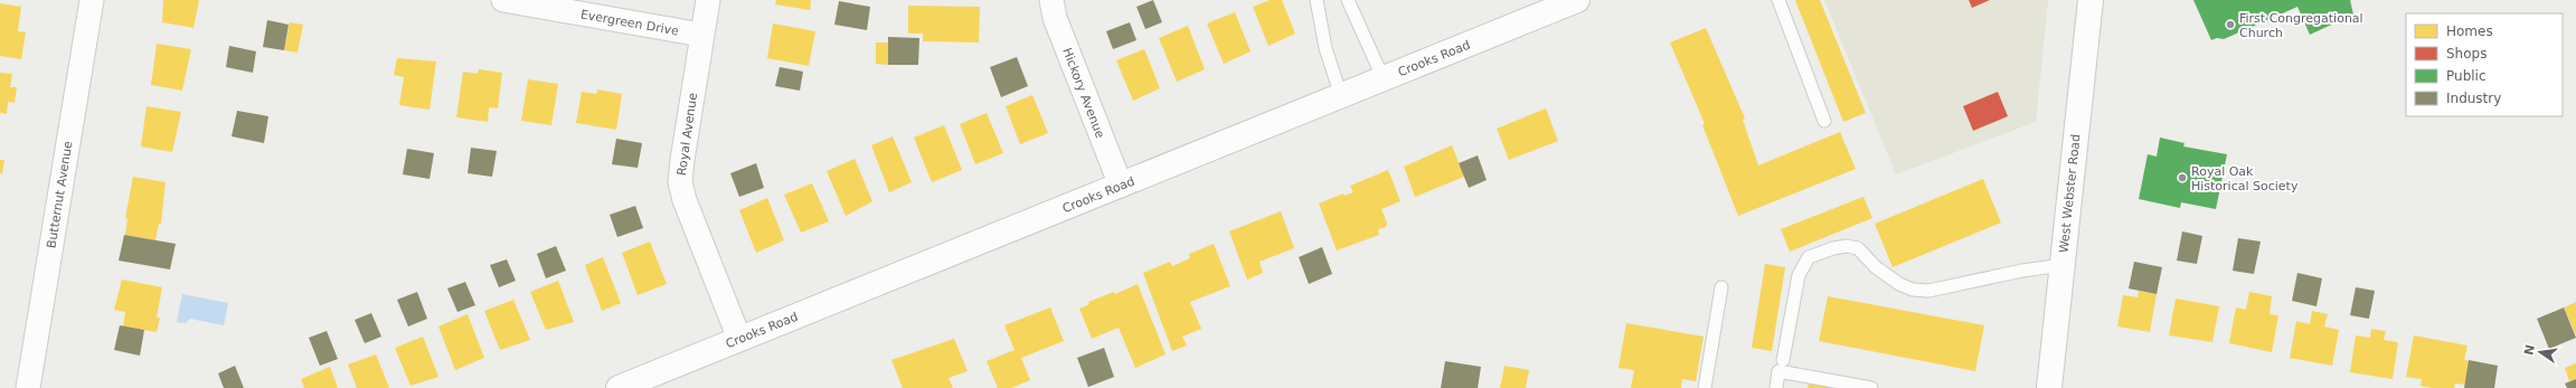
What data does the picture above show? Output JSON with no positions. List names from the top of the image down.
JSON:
{
  "streets": {
    "main road": ["Crooks Road", "West Webster Road"],
    "street": [
      "Evergreen Drive",
      "Hickory Avenue",
      "Royal Avenue",
      "Butternut Avenue"
    ]
  },
  "crossings": [
    ["Evergreen Drive", "Royal Avenue"],
    ["Crooks Road", "Hickory Avenue"],
    ["Crooks Road", "Royal Avenue"]
  ],
  "places": ["First Congregational Church", "Royal Oak Historical Society"],
  "legend": [
    "Homes",
    "Shops",
    "Public",
    "Industry"
  ],
  "north": "left"
}
